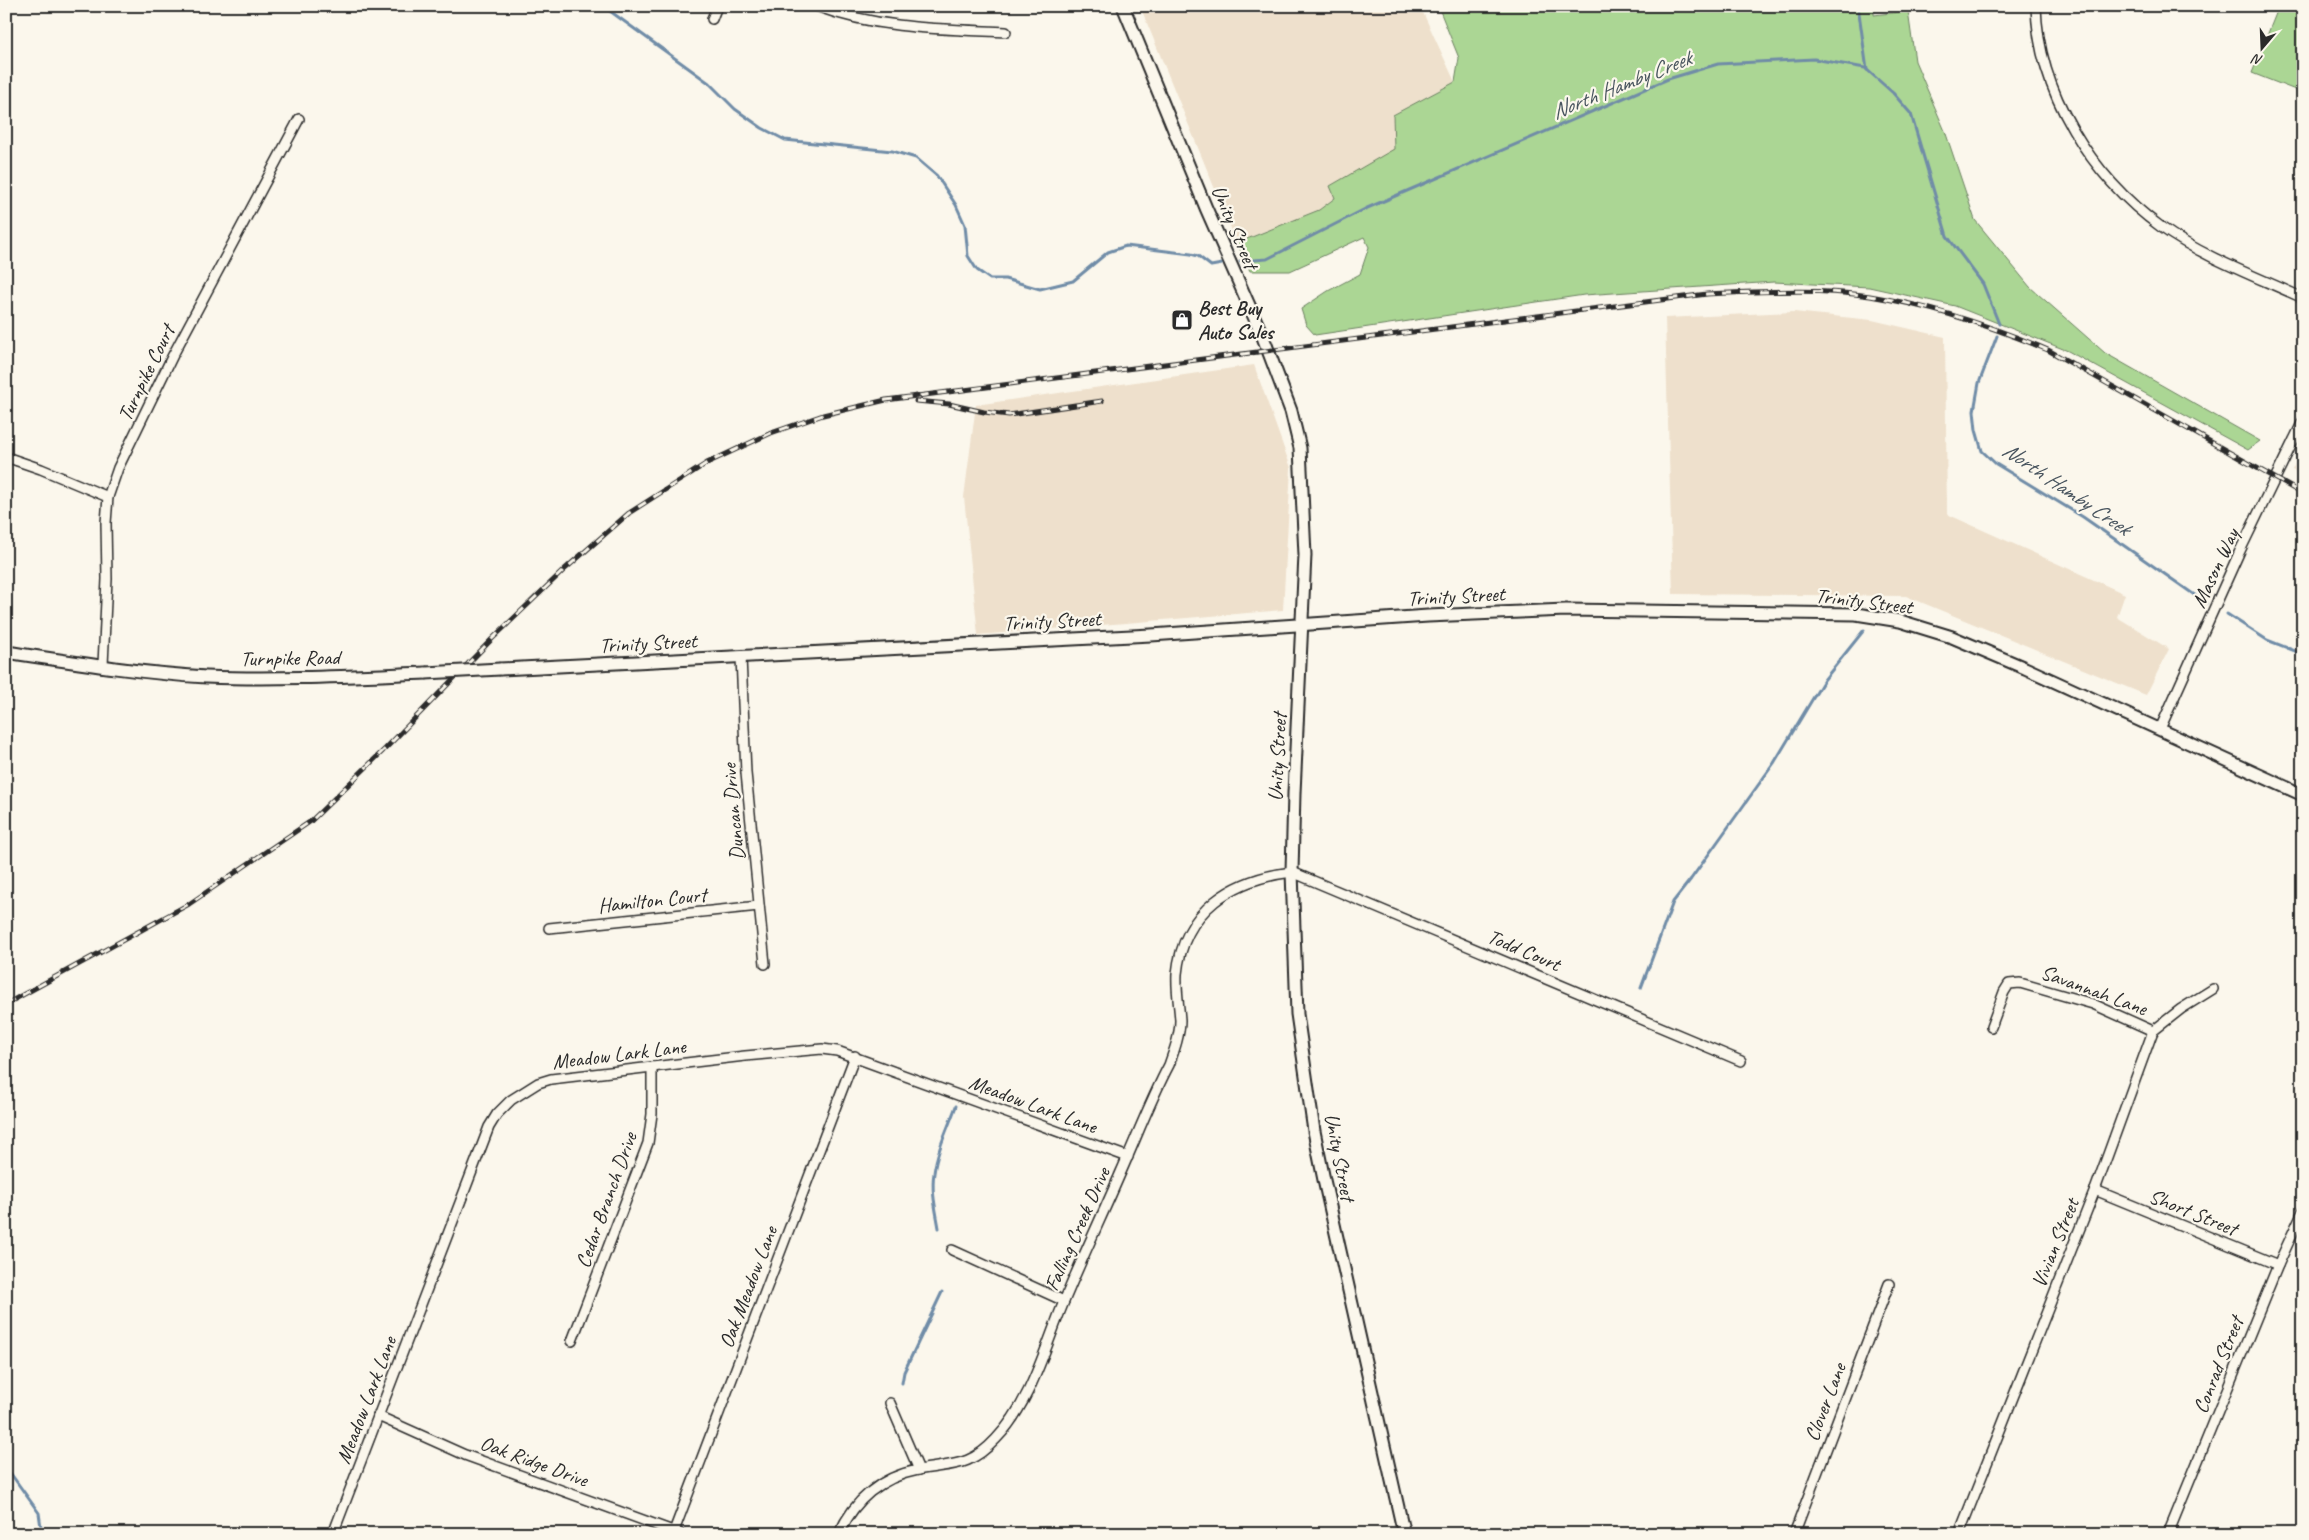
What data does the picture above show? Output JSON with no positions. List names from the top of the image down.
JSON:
{
  "streets": {
    "street": [
      "Unity Street",
      "Turnpike Court",
      "Mason Way",
      "Trinity Street",
      "Turnpike Road",
      "Duncan Drive",
      "Hamilton Court",
      "Todd Court",
      "Savannah Lane",
      "Meadow Lark Lane",
      "Cedar Branch Drive",
      "Short Street",
      "Falling Creek Drive",
      "Vivian Street",
      "Oak Meadow Lane",
      "Conrad Street",
      "Clover Lane",
      "Oak Ridge Drive"
    ]
  },
  "crossings": [
    ["Unity Street", "Trinity Street"],
    ["Unity Street", "Todd Court"],
    ["Unity Street", "Falling Creek Drive"],
    ["Turnpike Court", "Turnpike Road"],
    ["Mason Way", "Trinity Street"],
    ["Trinity Street", "Turnpike Road"],
    ["Trinity Street", "Duncan Drive"],
    ["Duncan Drive", "Hamilton Court"],
    ["Todd Court", "Falling Creek Drive"],
    ["Savannah Lane", "Vivian Street"],
    ["Meadow Lark Lane", "Cedar Branch Drive"],
    ["Meadow Lark Lane", "Falling Creek Drive"],
    ["Meadow Lark Lane", "Oak Meadow Lane"],
    ["Meadow Lark Lane", "Oak Ridge Drive"],
    ["Short Street", "Vivian Street"],
    ["Short Street", "Conrad Street"],
    ["Oak Meadow Lane", "Oak Ridge Drive"]
  ],
  "water": ["North Hamby Creek"],
  "places": {
    "shop": ["Best Buy Auto Sales"]
  },
  "north": "bottom"
}
